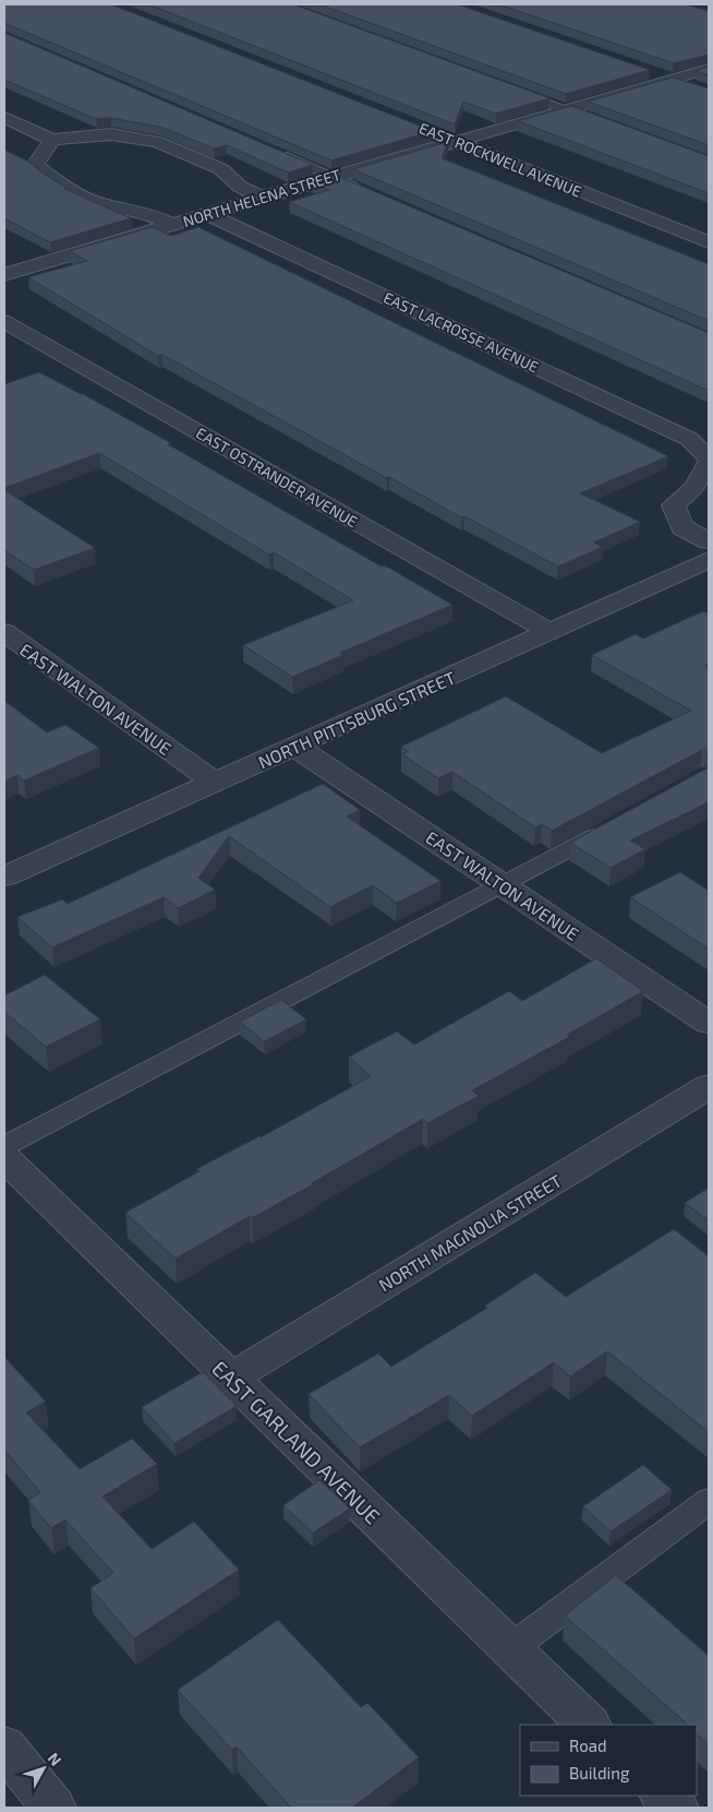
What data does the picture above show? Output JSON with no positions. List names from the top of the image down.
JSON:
{
  "streets": {
    "street": [
      "EAST ROCKWELL AVENUE",
      "NORTH HELENA STREET",
      "EAST LACROSSE AVENUE",
      "EAST OSTRANDER AVENUE",
      "EAST WALTON AVENUE",
      "NORTH PITTSBURG STREET",
      "NORTH MAGNOLIA STREET",
      "EAST GARLAND AVENUE"
    ]
  },
  "crossings": [
    ["EAST ROCKWELL AVENUE", "NORTH HELENA STREET"],
    ["NORTH HELENA STREET", "EAST LACROSSE AVENUE"],
    ["EAST OSTRANDER AVENUE", "NORTH PITTSBURG STREET"],
    ["EAST WALTON AVENUE", "NORTH PITTSBURG STREET"],
    ["NORTH MAGNOLIA STREET", "EAST GARLAND AVENUE"]
  ],
  "legend": ["Road", "Building"],
  "north": "top right"
}
